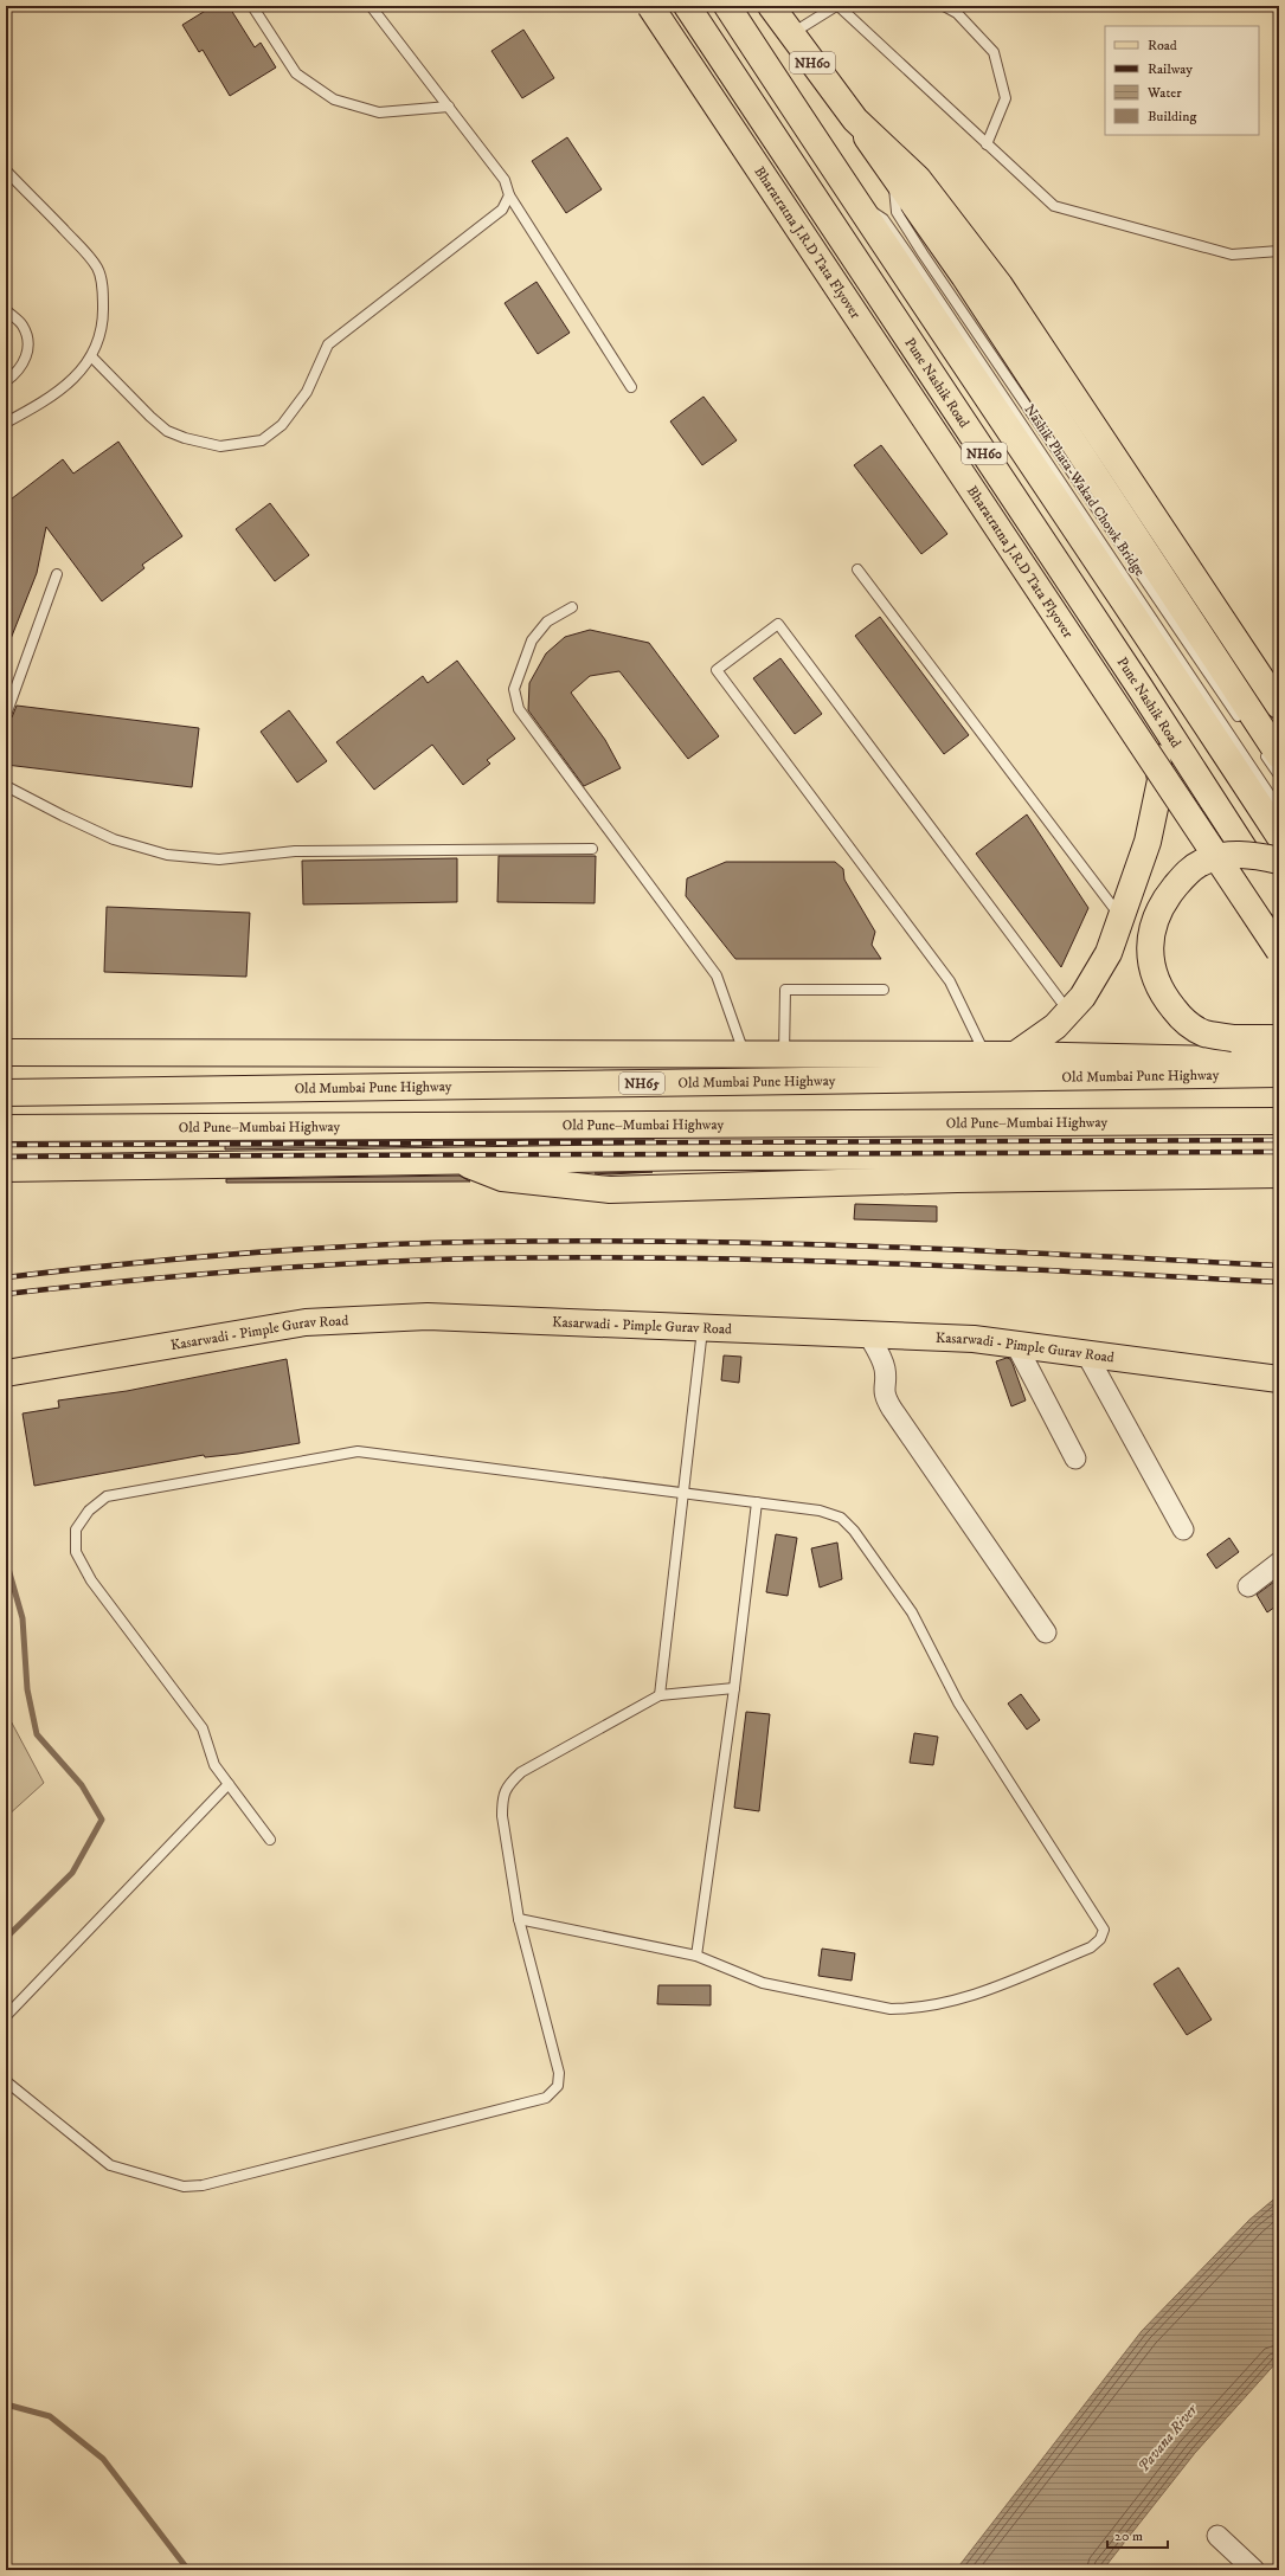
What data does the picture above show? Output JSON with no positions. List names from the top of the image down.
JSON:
{
  "streets": {
    "main road": [
      "NH60",
      "Bharatratna J.R.D Tata Flyover",
      "Pune Nashik Road",
      "Old Mumbai Pune Highway",
      "NH65",
      "Old Pune–Mumbai Highway",
      "Kasarwadi - Pimple Gurav Road"
    ],
    "lane": ["Nashik Phata-Wakad Chowk Bridge"]
  },
  "water": ["Pavana River"],
  "legend": [
    "Road",
    "Railway",
    "Water",
    "Building"
  ],
  "scale_bar": "20 m"
}
